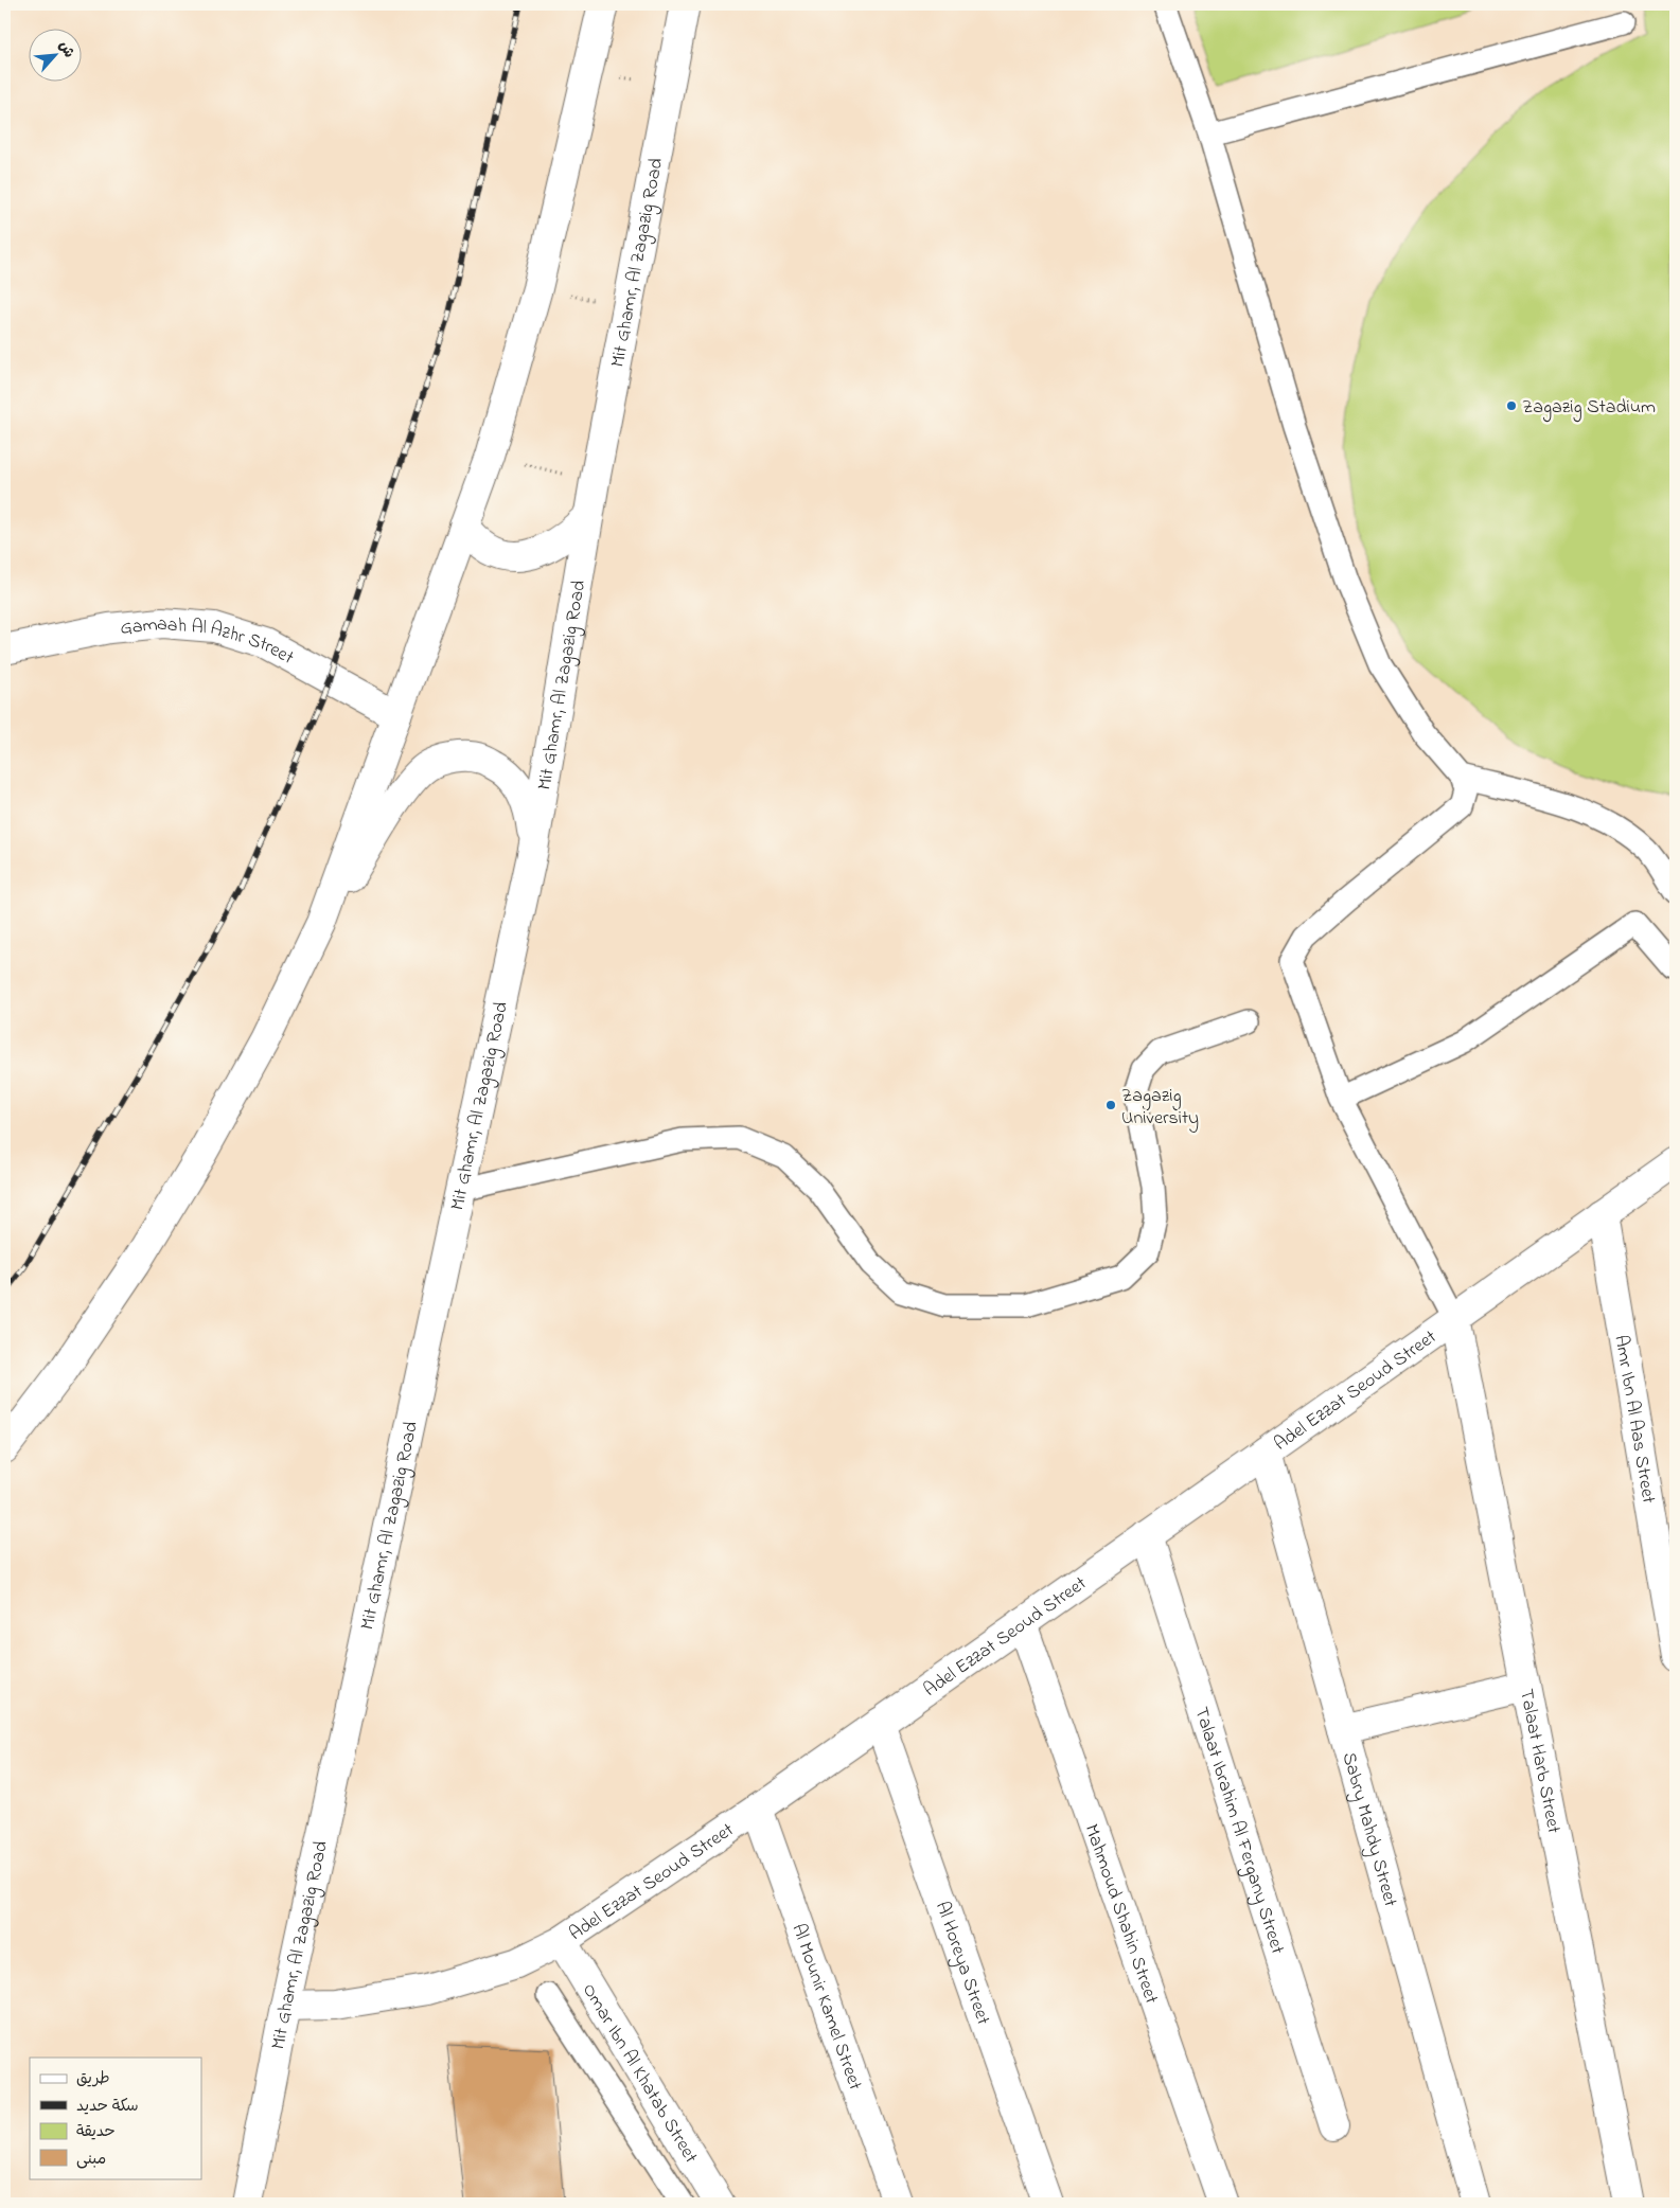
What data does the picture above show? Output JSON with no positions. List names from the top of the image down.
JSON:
{
  "streets": {
    "main road": [
      "Mit Ghamr, Al Zagazig Road",
      "Gamaah Al Azhr Street",
      "Adel Ezzat Seoud Street",
      "Amr Ibn Al Aas Street",
      "Talaat Harb Street",
      "Sabry Mahdy Street",
      "Talaat Ibrahim Al Fergany Street",
      "Mahmoud Shahin Street",
      "Al Horeya Street",
      "Al Mounir Kamel Street",
      "Omar Ibn Al Khatab Street"
    ]
  },
  "crossings": [
    ["Mit Ghamr, Al Zagazig Road", "Adel Ezzat Seoud Street"],
    ["Adel Ezzat Seoud Street", "Amr Ibn Al Aas Street"],
    ["Adel Ezzat Seoud Street", "Talaat Harb Street"],
    ["Adel Ezzat Seoud Street", "Sabry Mahdy Street"],
    ["Adel Ezzat Seoud Street", "Talaat Ibrahim Al Fergany Street"],
    ["Adel Ezzat Seoud Street", "Mahmoud Shahin Street"],
    ["Adel Ezzat Seoud Street", "Al Horeya Street"],
    ["Adel Ezzat Seoud Street", "Al Mounir Kamel Street"],
    ["Adel Ezzat Seoud Street", "Omar Ibn Al Khatab Street"]
  ],
  "places": ["Zagazig Stadium", "Zagazig University"],
  "legend": [
    "طريق",
    "سكة حديد",
    "حديقة",
    "مبنى"
  ],
  "north": "top right"
}
